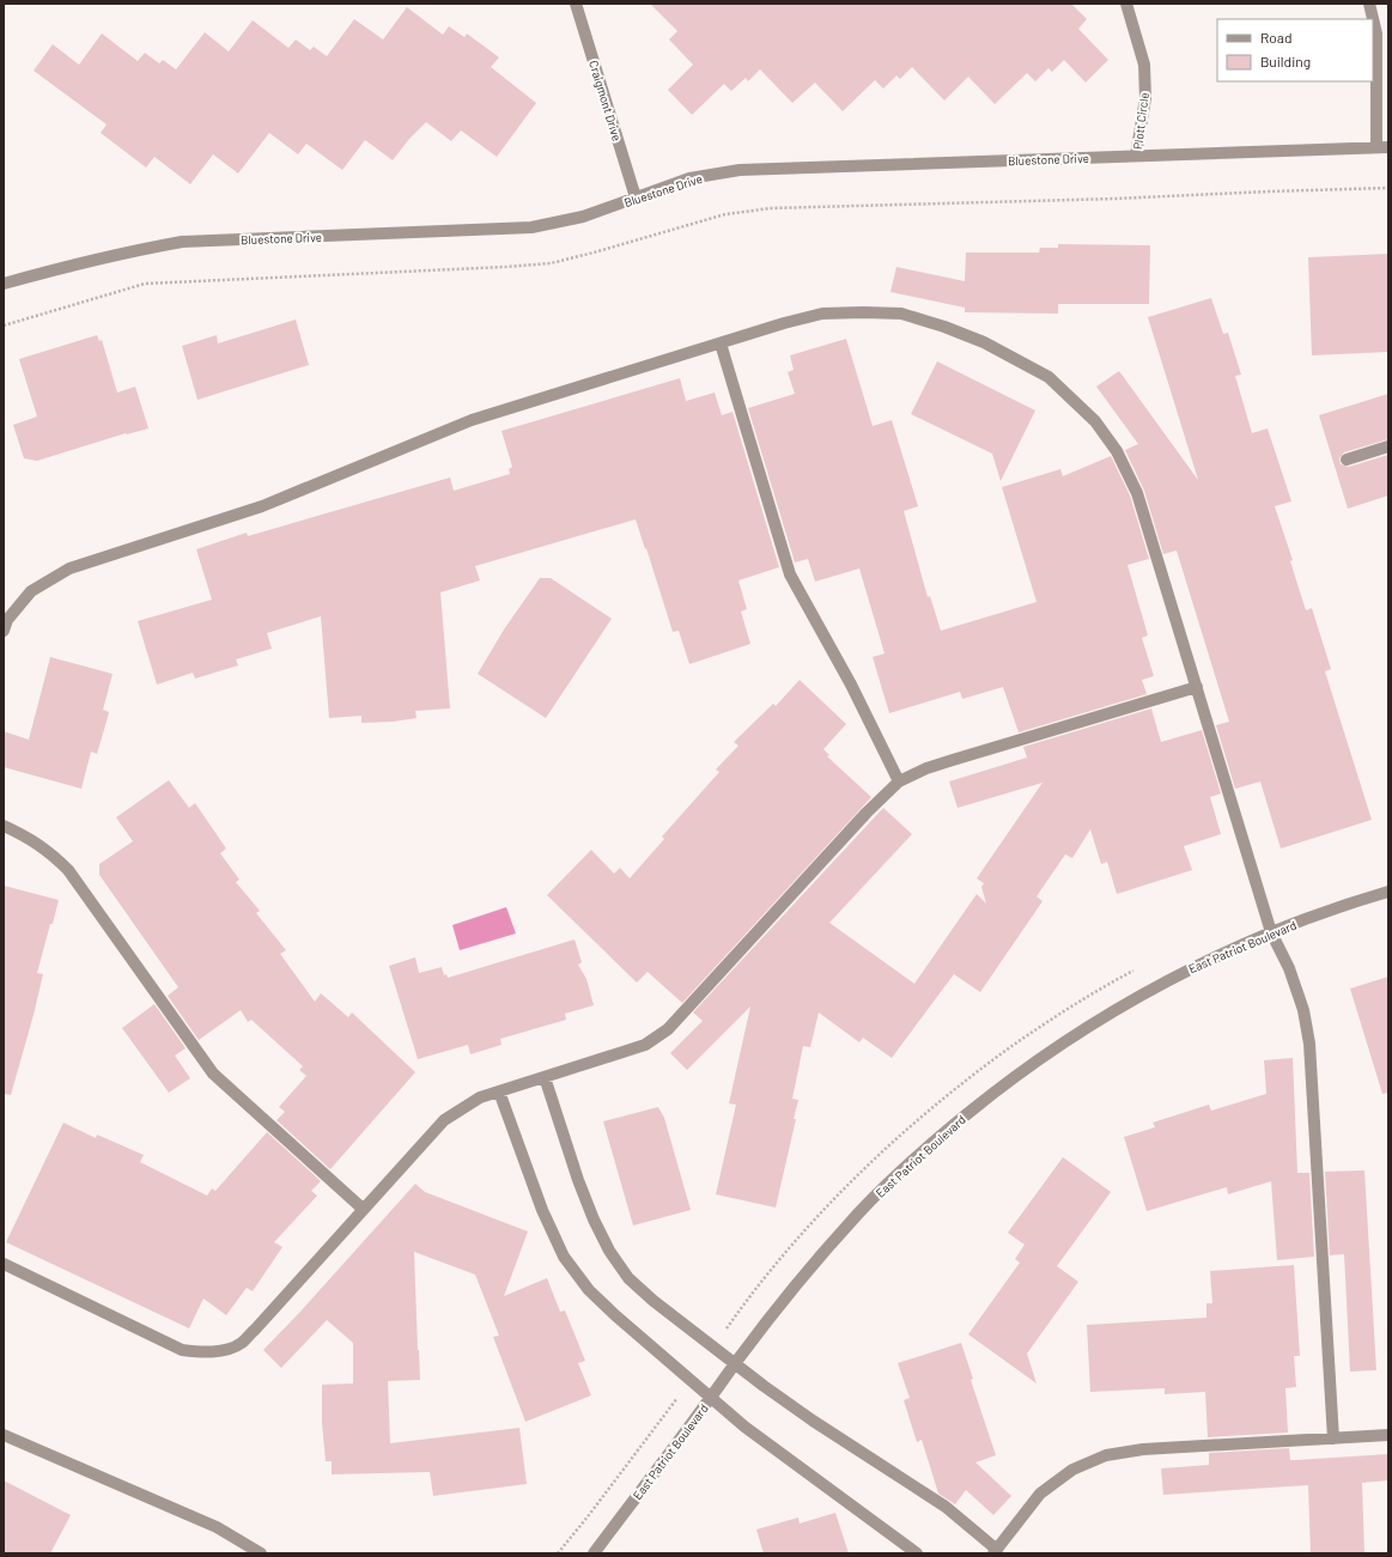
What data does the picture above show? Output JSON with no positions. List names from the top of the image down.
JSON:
{
  "streets": {
    "street": [
      "Craigmont Drive",
      "Plott Circle",
      "Bluestone Drive",
      "East Patriot Boulevard"
    ]
  },
  "crossings": [
    ["Craigmont Drive", "Bluestone Drive"],
    ["Plott Circle", "Bluestone Drive"]
  ],
  "legend": ["Road", "Building"]
}
